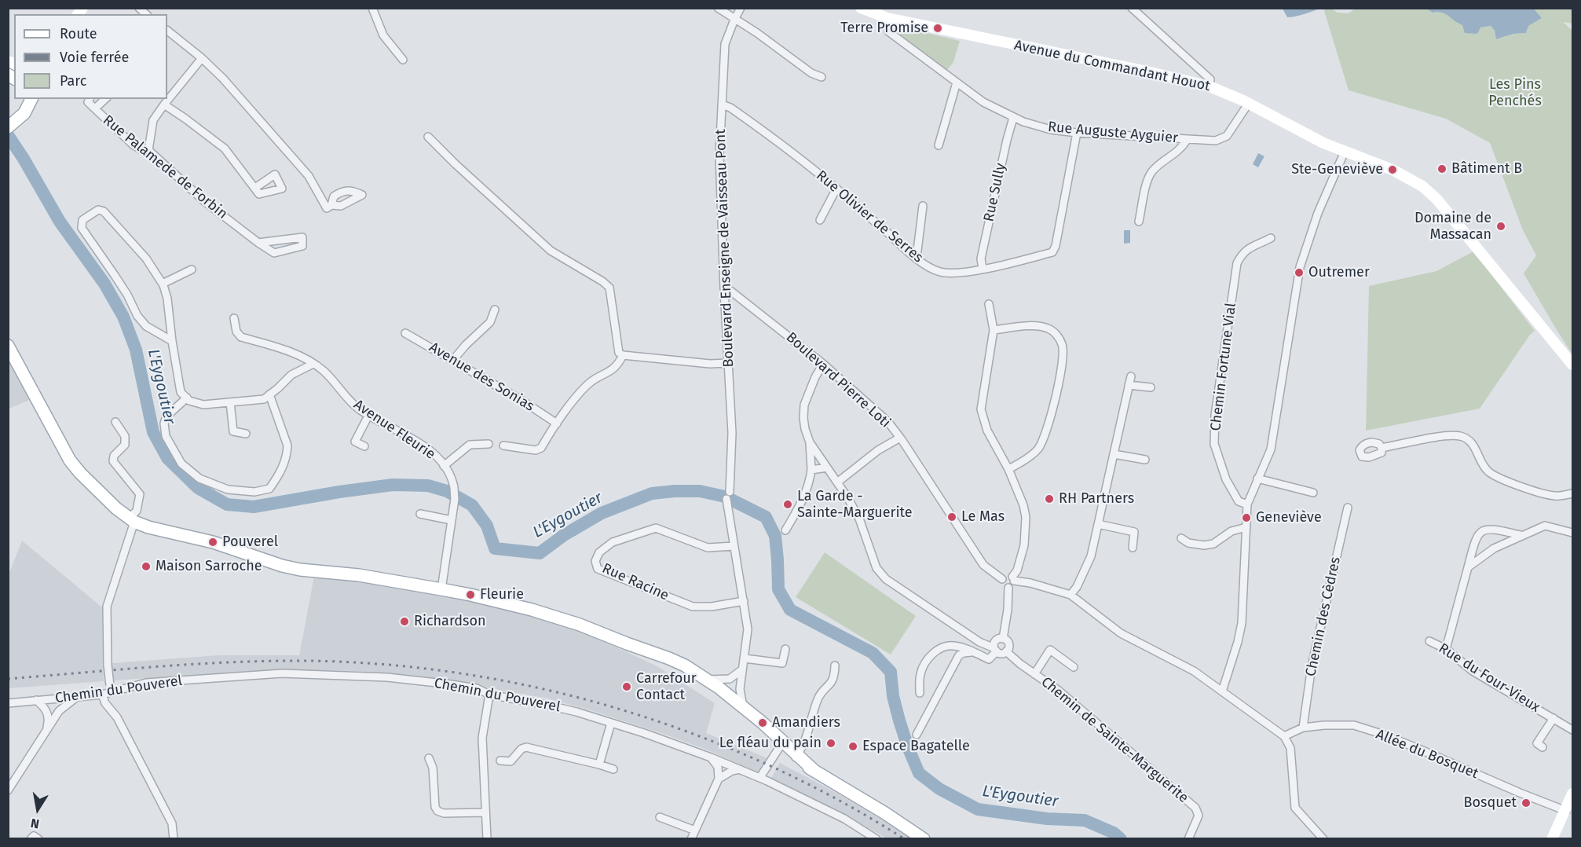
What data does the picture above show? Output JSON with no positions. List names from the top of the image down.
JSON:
{
  "streets": {
    "main road": ["Avenue du Commandant Houot"],
    "street": [
      "Rue Auguste Ayguier",
      "Rue Palamede de Forbin",
      "Rue Sully",
      "Rue Olivier de Serres",
      "Boulevard Enseigne de Vaisseau Pont",
      "Chemin Fortune Vial",
      "Avenue des Sonias",
      "Boulevard Pierre Loti",
      "Avenue Fleurie",
      "Rue Racine",
      "Chemin des Cèdres",
      "Rue du Four-Vieux",
      "Chemin du Pouverel",
      "Chemin de Sainte-Marguerite",
      "Allée du Bosquet"
    ]
  },
  "crossings": [
    ["Avenue du Commandant Houot", "Rue Auguste Ayguier"],
    ["Rue Auguste Ayguier", "Rue Sully"],
    ["Rue Auguste Ayguier", "Rue Olivier de Serres"],
    ["Rue Sully", "Rue Olivier de Serres"],
    ["Rue Olivier de Serres", "Boulevard Enseigne de Vaisseau Pont"],
    ["Boulevard Enseigne de Vaisseau Pont", "Boulevard Pierre Loti"],
    ["Boulevard Enseigne de Vaisseau Pont", "Rue Racine"],
    ["Chemin des Cèdres", "Allée du Bosquet"]
  ],
  "water": ["L'Eygoutier"],
  "parks": ["Les Pins Penchés"],
  "places": [
    "Terre Promise",
    "Bâtiment B",
    "Ste-Geneviève",
    "Domaine de Massacan",
    "Outremer",
    "RH Partners",
    "La Garde - Sainte-Marguerite",
    "Le Mas",
    "Geneviève",
    "Pouverel",
    "Maison Sarroche",
    "Fleurie",
    "Richardson",
    "Carrefour Contact",
    "Amandiers",
    "Le fléau du pain",
    "Espace Bagatelle",
    "Bosquet"
  ],
  "legend": ["Route", "Voie ferrée", "Parc"],
  "north": "bottom"
}
